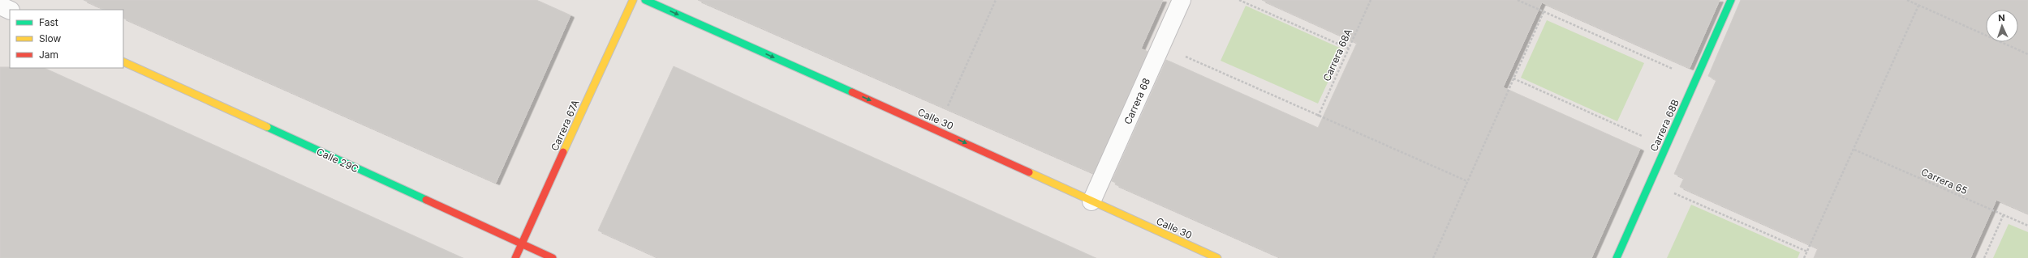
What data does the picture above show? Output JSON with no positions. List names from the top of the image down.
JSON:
{
  "streets": {
    "street": [
      "Carrera 68",
      "Calle 30",
      "Carrera 67A",
      "Carrera 68B",
      "Calle 29C"
    ],
    "path": ["Carrera 68A", "Carrera 65"]
  },
  "crossings": [
    ["Carrera 68", "Calle 30"],
    ["Carrera 67A", "Calle 29C"]
  ],
  "one_way": ["Calle 30"],
  "legend": ["Fast", "Slow", "Jam"],
  "north": "top"
}
